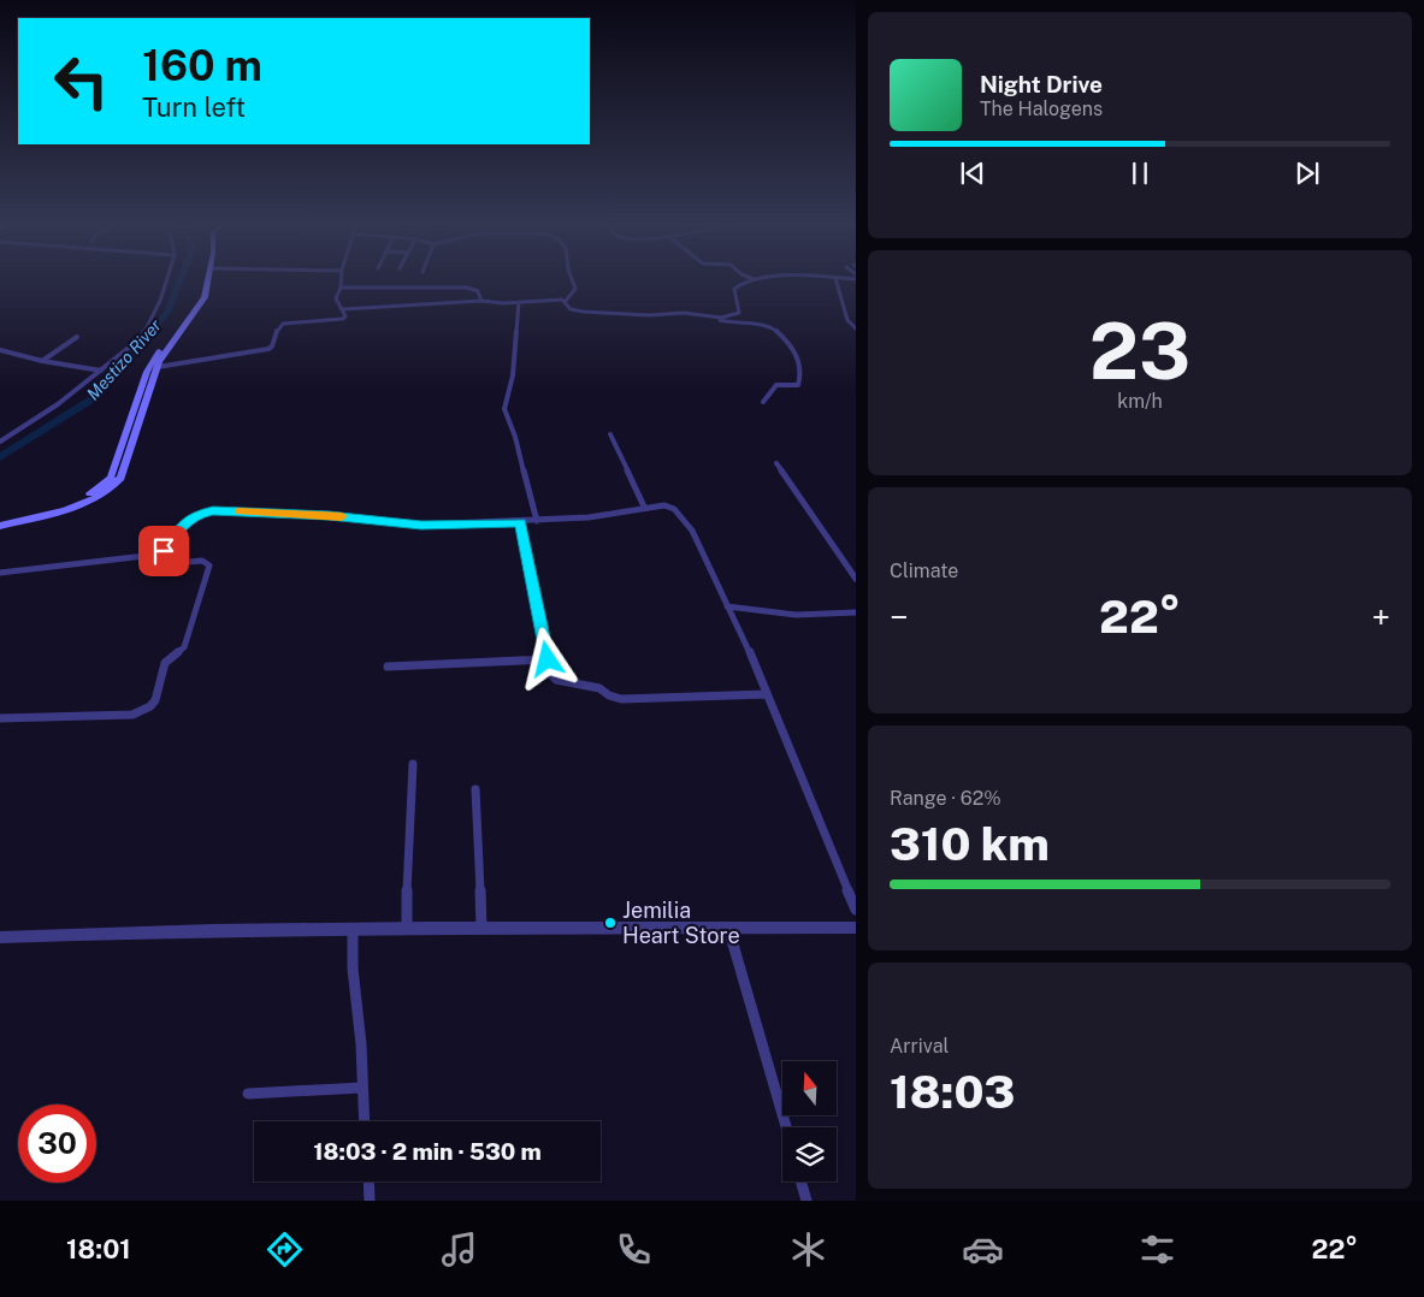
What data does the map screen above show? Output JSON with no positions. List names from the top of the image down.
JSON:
{
  "water": ["Mestizo River"],
  "places": ["Jemilia Heart Store"],
  "north": "top",
  "page": {
    "turn": ["160 m", "Turn left"],
    "song": ["Night Drive", "The Halogens"],
    "tile": [
      ["23", "km/h"],
      "Climate",
      ["Range · 62%", "310 km"],
      ["Arrival", "18:03"]
    ],
    "heat": ["−", "22°", "+"],
    "limit": "30",
    "trip": "18:03 · 2 min · 530 m",
    "tabs": ["18:01", "22°"]
  }
}
